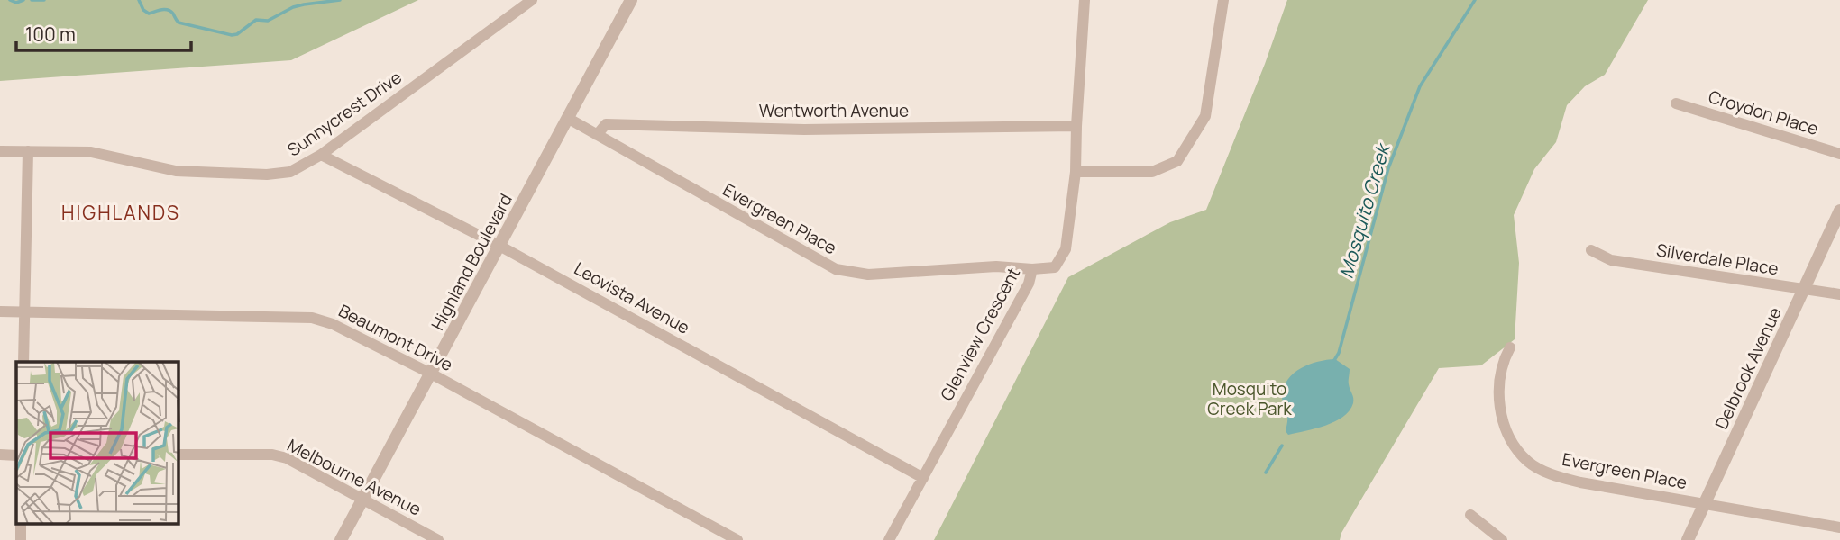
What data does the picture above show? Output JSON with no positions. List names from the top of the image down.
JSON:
{
  "streets": {
    "street": [
      "Wentworth Avenue",
      "Croydon Place",
      "Sunnycrest Drive",
      "Evergreen Place",
      "Silverdale Place",
      "Highland Boulevard",
      "Leovista Avenue",
      "Glenview Crescent",
      "Beaumont Drive",
      "Delbrook Avenue",
      "Melbourne Avenue"
    ]
  },
  "crossings": [
    ["Wentworth Avenue", "Evergreen Place"],
    ["Wentworth Avenue", "Glenview Crescent"],
    ["Sunnycrest Drive", "Leovista Avenue"],
    ["Evergreen Place", "Highland Boulevard"],
    ["Evergreen Place", "Glenview Crescent"],
    ["Evergreen Place", "Delbrook Avenue"],
    ["Silverdale Place", "Delbrook Avenue"],
    ["Highland Boulevard", "Leovista Avenue"],
    ["Highland Boulevard", "Beaumont Drive"],
    ["Highland Boulevard", "Melbourne Avenue"],
    ["Leovista Avenue", "Glenview Crescent"]
  ],
  "districts": ["HIGHLANDS"],
  "water": ["Mosquito Creek"],
  "parks": ["Mosquito Creek Park"],
  "scale_bar": "100 m"
}
